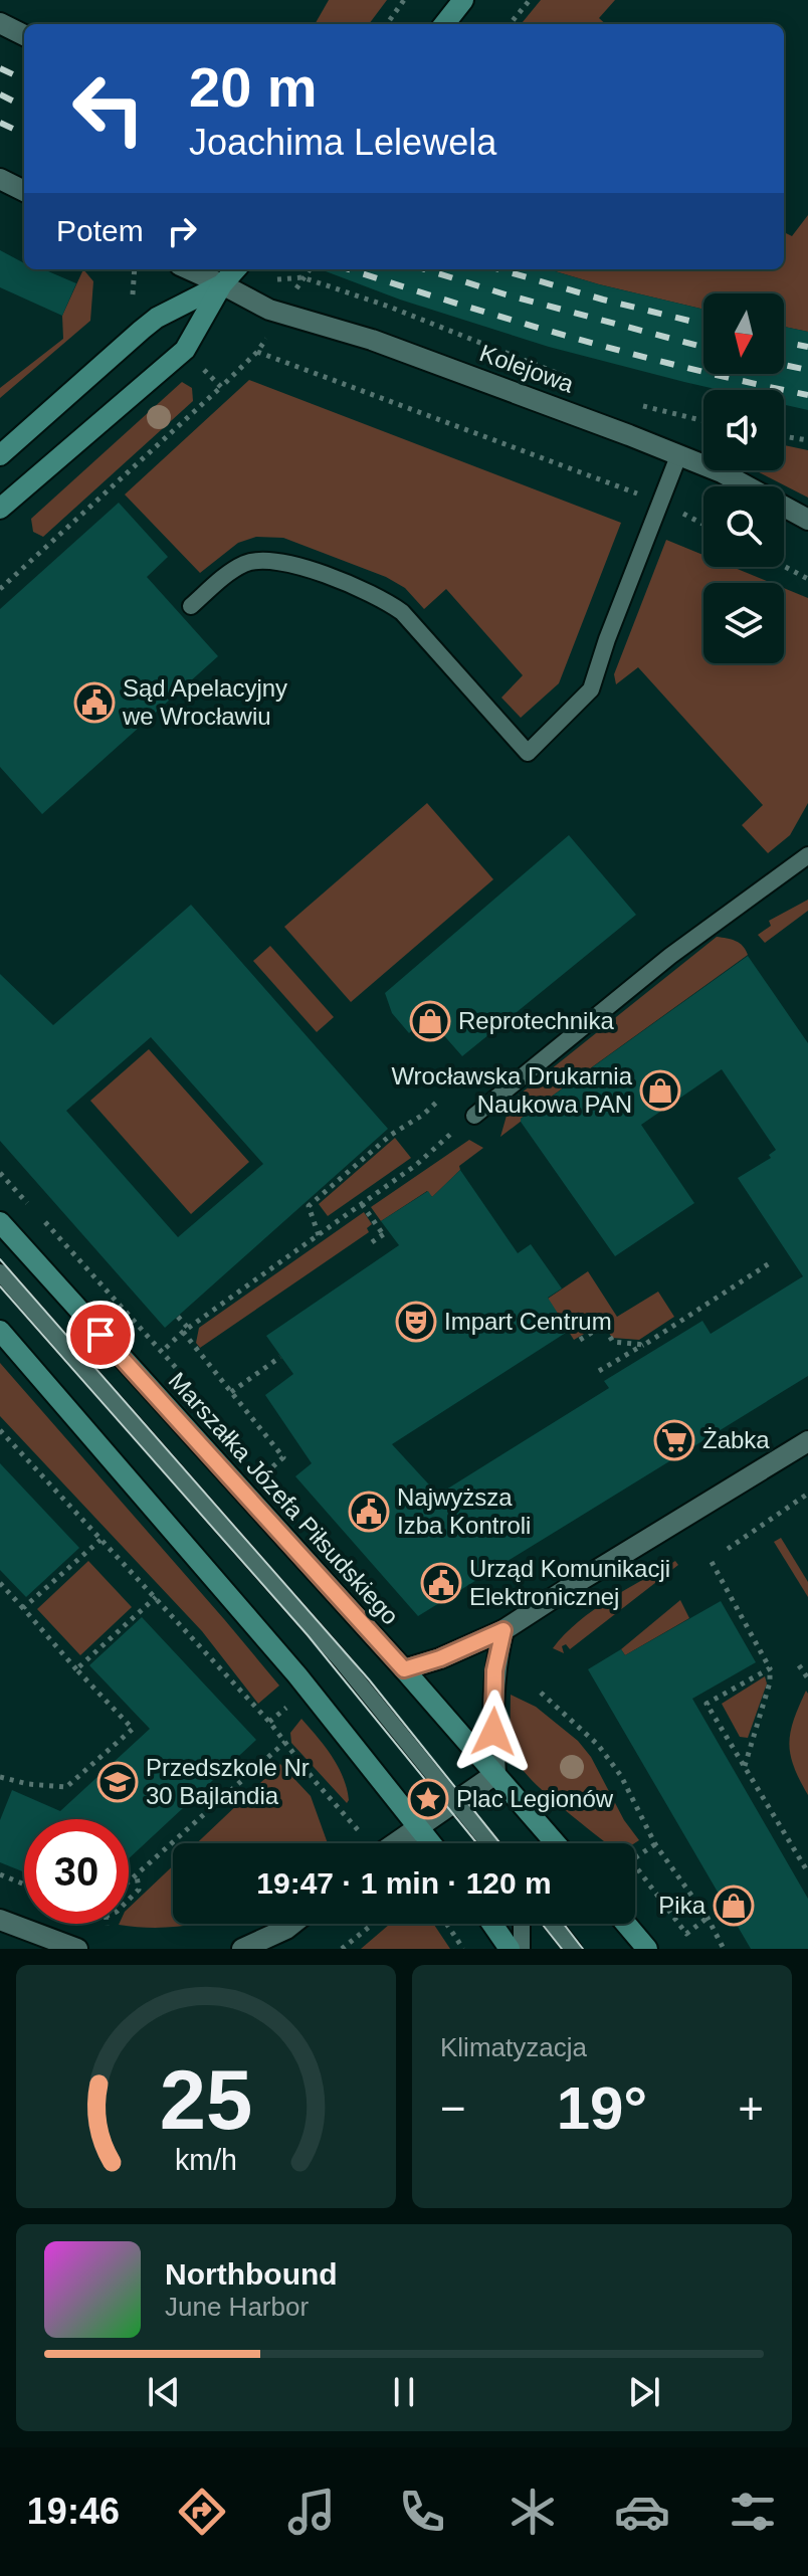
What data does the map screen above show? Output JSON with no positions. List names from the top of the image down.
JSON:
{
  "streets": {
    "street": ["Kolejowa", "Marszałka Józefa Piłsudskiego"]
  },
  "places": {
    "public building": ["Sąd Apelacyjny we Wrocławiu", "Najwyższa Izba Kontroli", "Urząd Komunikacji Elektronicznej"],
    "shop": ["Reprotechnika", "Wrocławska Drukarnia Naukowa PAN", "Pika"],
    "theatre": ["Impart Centrum"],
    "supermarket": ["Żabka"],
    "school or university": ["Przedszkole Nr 30 Bajlandia"],
    "place": ["Plac Legionów"]
  },
  "north": "bottom",
  "page": {
    "turn": ["20 m", "Joachima Lelewela"],
    "then": "Potem",
    "limit": "30",
    "trip": "19:47 · 1 min · 120 m",
    "tile": "Klimatyzacja",
    "heat": ["−", "19°", "+"],
    "song": ["Northbound", "June Harbor"],
    "tabs": "19:46",
    "gauge": ["25", "km/h"]
  }
}
